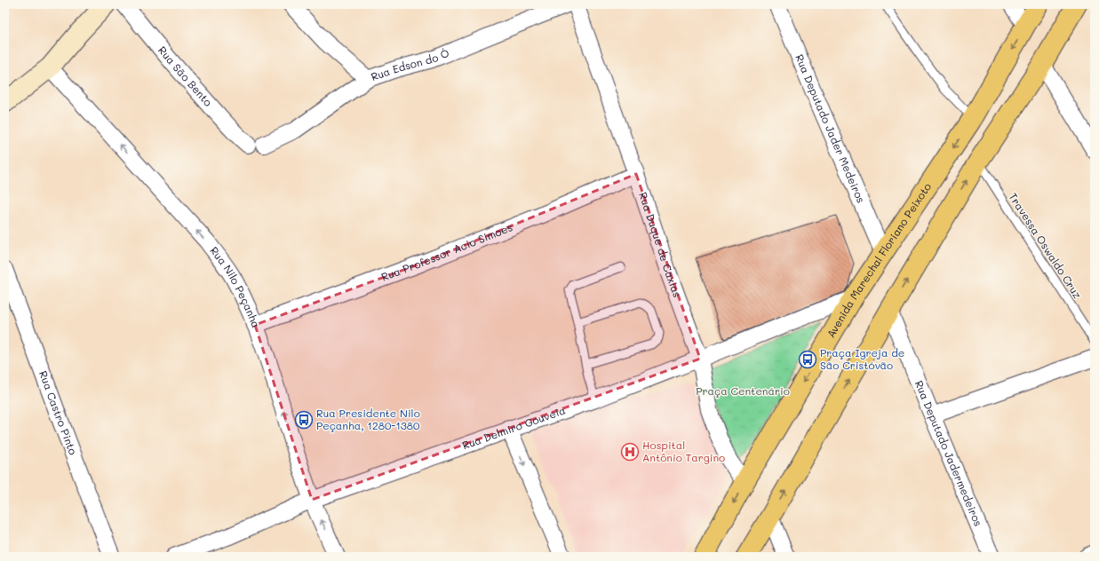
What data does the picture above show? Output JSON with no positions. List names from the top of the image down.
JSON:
{
  "streets": {
    "main road": ["Avenida Marechal Floriano Peixoto"],
    "street": [
      "Rua Edson do Ó",
      "Rua São Bento",
      "Rua Deputado Jader Medeiros",
      "Rua Duque de Caxias",
      "Rua Professor Acio Simoes",
      "Rua Nilo Peçanha",
      "Rua Castro Pinto",
      "Rua Delmiro Gouveia",
      "Rua Deputado Jadermedeiros"
    ],
    "lane": ["Travessa Oswaldo Cruz"]
  },
  "crossings": [
    ["Rua Edson do Ó", "Rua São Bento"],
    ["Rua Deputado Jader Medeiros", "Avenida Marechal Floriano Peixoto"],
    ["Rua Duque de Caxias", "Rua Professor Acio Simoes"],
    ["Rua Duque de Caxias", "Avenida Marechal Floriano Peixoto"],
    ["Rua Duque de Caxias", "Rua Delmiro Gouveia"],
    ["Rua Professor Acio Simoes", "Rua Nilo Peçanha"],
    ["Avenida Marechal Floriano Peixoto", "Rua Delmiro Gouveia"],
    ["Rua Nilo Peçanha", "Rua Delmiro Gouveia"]
  ],
  "one_way": ["Rua Nilo Peçanha"],
  "parks": ["Praça Centenário"],
  "places": {
    "bus stop": ["Praça Igreja de São Cristóvão", "Rua Presidente Nilo Peçanha, 1280-1380"],
    "hospital": ["Hospital Antônio Targino"]
  }
}
